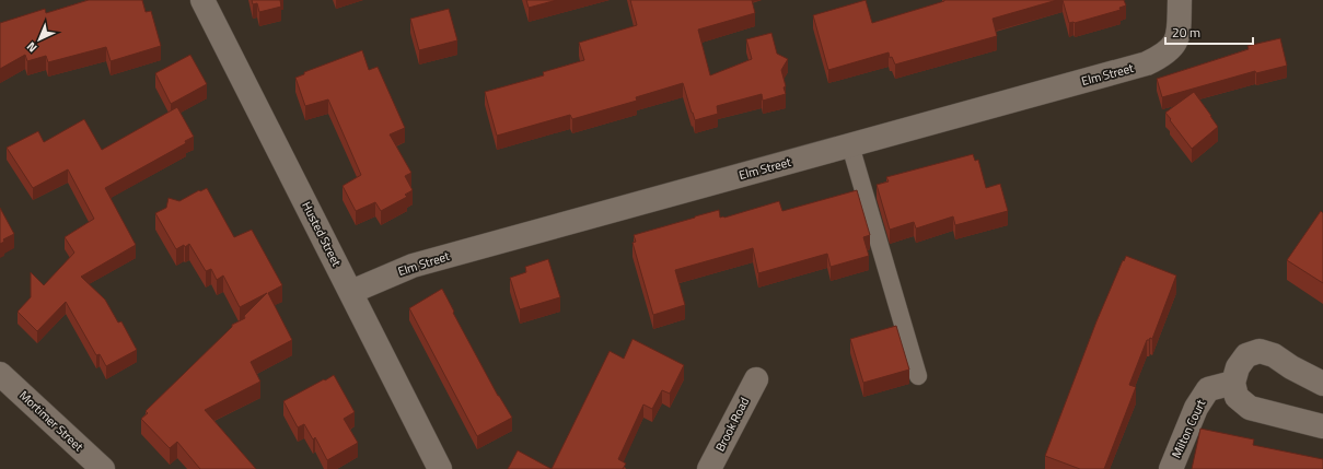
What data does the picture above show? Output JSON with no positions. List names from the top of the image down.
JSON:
{
  "streets": {
    "street": [
      "Elm Street",
      "Husted Street",
      "Mortimer Street",
      "Brook Road",
      "Milton Court"
    ]
  },
  "crossings": [
    ["Elm Street", "Husted Street"]
  ],
  "scale_bar": "20 m",
  "north": "bottom left"
}
